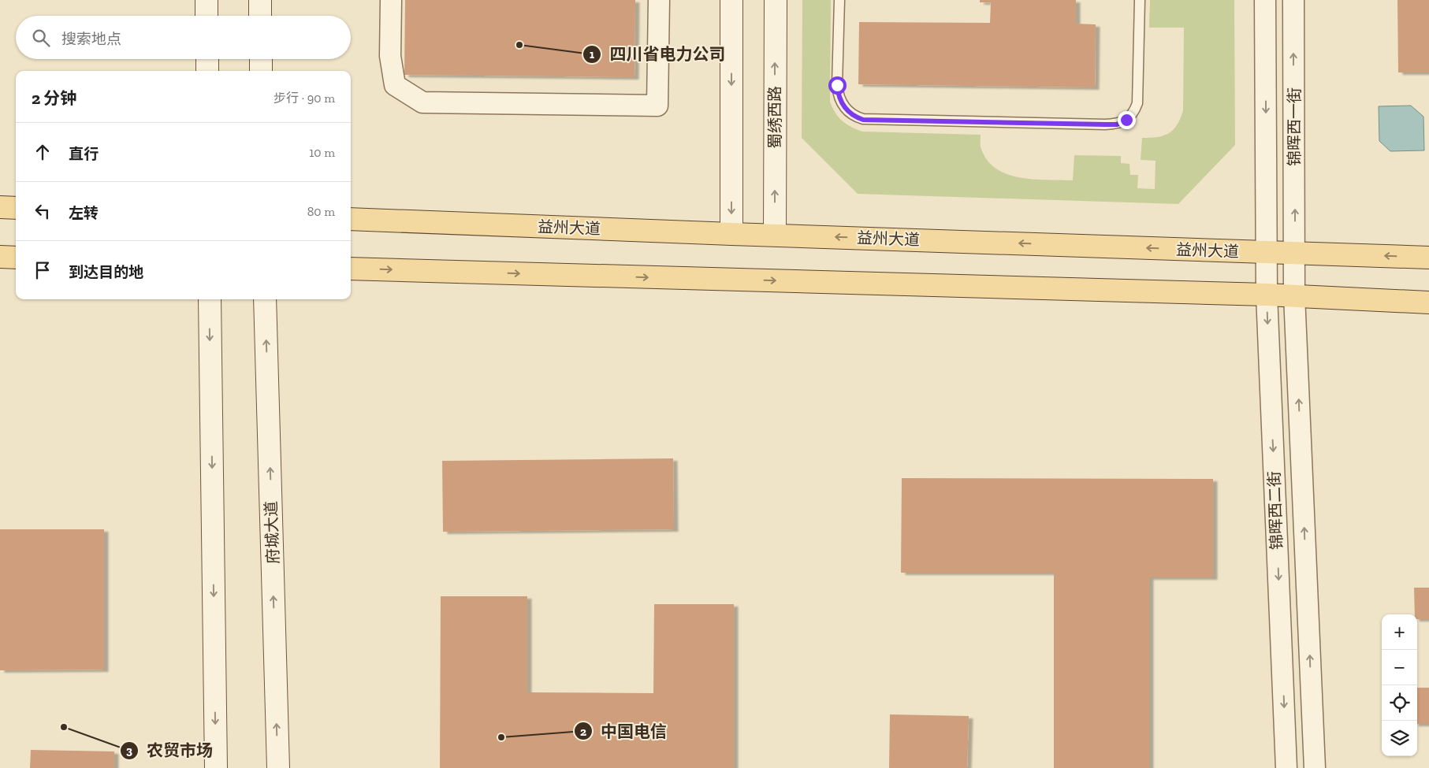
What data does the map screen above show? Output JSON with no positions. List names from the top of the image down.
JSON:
{
  "streets": {
    "main road": ["蜀绣西路", "益州大道", "府城大道"],
    "street": ["锦晖西一街", "锦晖西二街"]
  },
  "crossings": [
    ["蜀绣西路", "益州大道"],
    ["锦晖西一街", "益州大道"],
    ["锦晖西一街", "锦晖西二街"],
    ["益州大道", "锦晖西二街"]
  ],
  "places": ["四川省电力公司", "农贸市场", "中国电信"],
  "page": {
    "search": "搜索地点",
    "heading": ["2 分钟", "步行 · 90 m"],
    "list": [
      ["直行", "10 m"],
      ["左转", "80 m"],
      "到达目的地"
    ],
    "map_buttons": ["+", "−"]
  }
}
